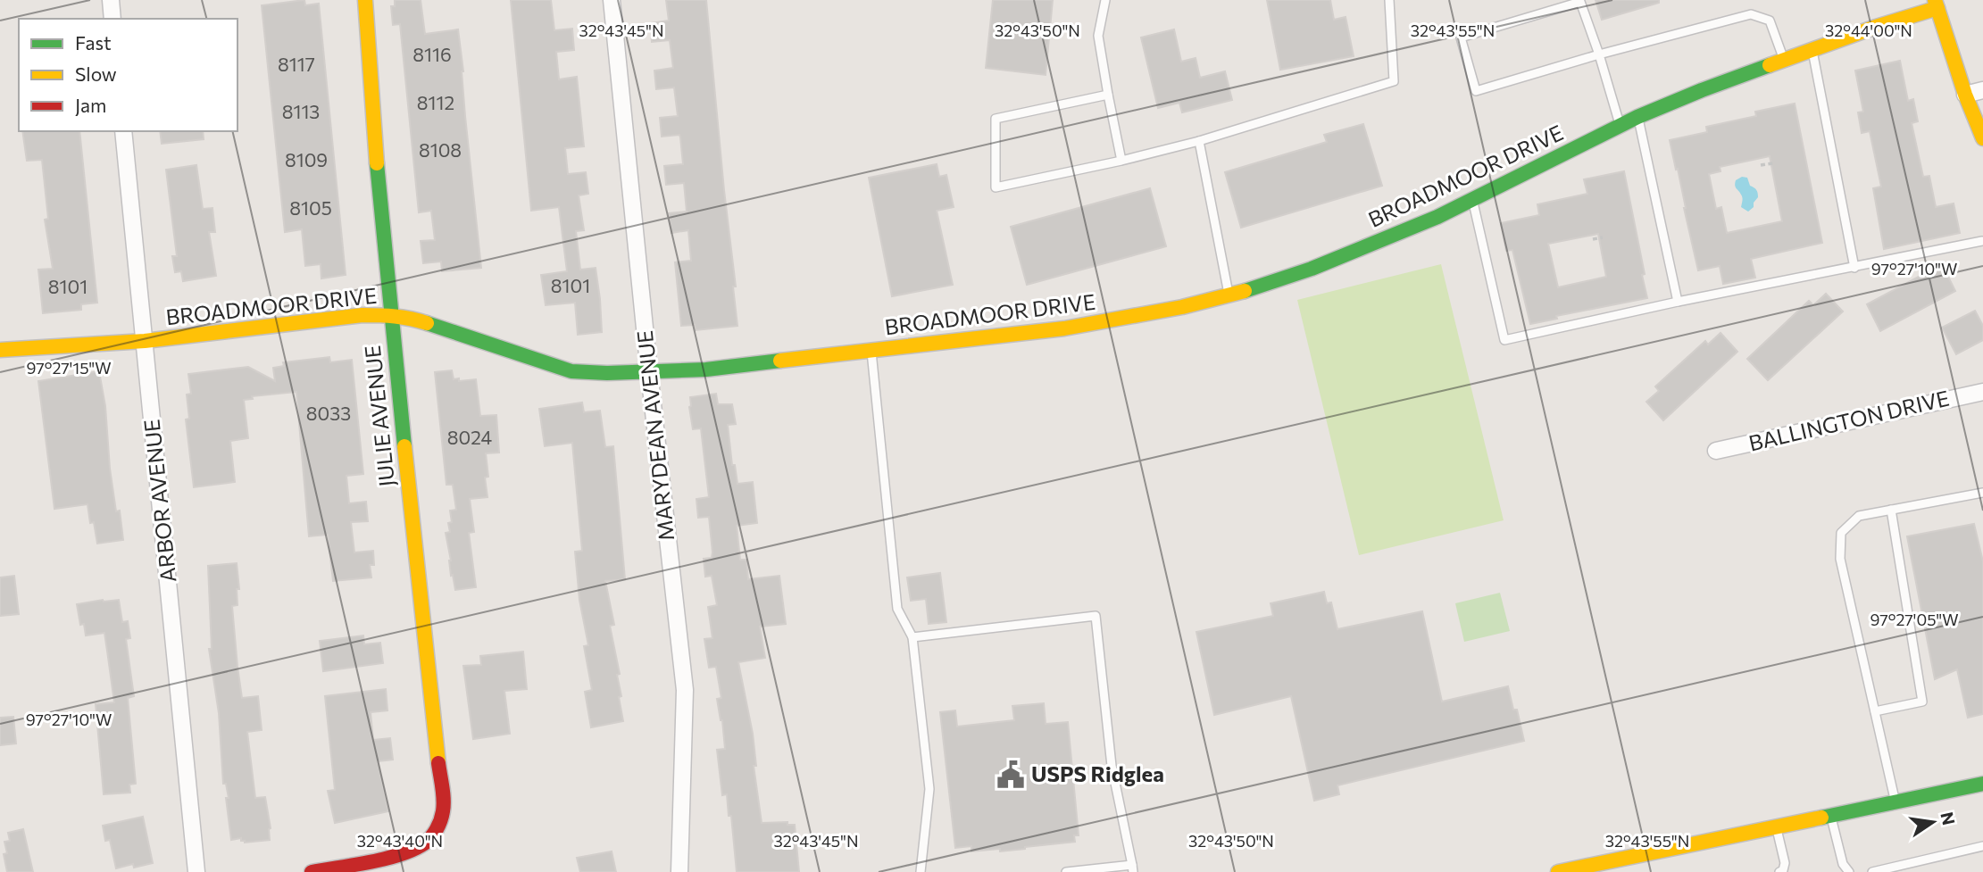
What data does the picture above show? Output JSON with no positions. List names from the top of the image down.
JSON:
{
  "streets": {
    "street": [
      "BROADMOOR DRIVE",
      "JULIE AVENUE",
      "BALLINGTON DRIVE",
      "MARYDEAN AVENUE",
      "ARBOR AVENUE"
    ]
  },
  "crossings": [
    ["BROADMOOR DRIVE", "JULIE AVENUE"],
    ["BROADMOOR DRIVE", "MARYDEAN AVENUE"],
    ["BROADMOOR DRIVE", "ARBOR AVENUE"]
  ],
  "places": {
    "public building": ["USPS Ridglea"]
  },
  "house_numbers": [
    "8116",
    "8117",
    "8112",
    "8113",
    "8108",
    "8109",
    "8105",
    "8101",
    "8101",
    "8033",
    "8024"
  ],
  "legend": ["Fast", "Slow", "Jam"],
  "north": "right",
  "coordinates": [
    "32°43'45\"N",
    "32°43'50\"N",
    "32°43'55\"N",
    "32°44'00\"N",
    "97°27'10\"W",
    "97°27'15\"W",
    "97°27'05\"W",
    "32°43'40\"N"
  ]
}
